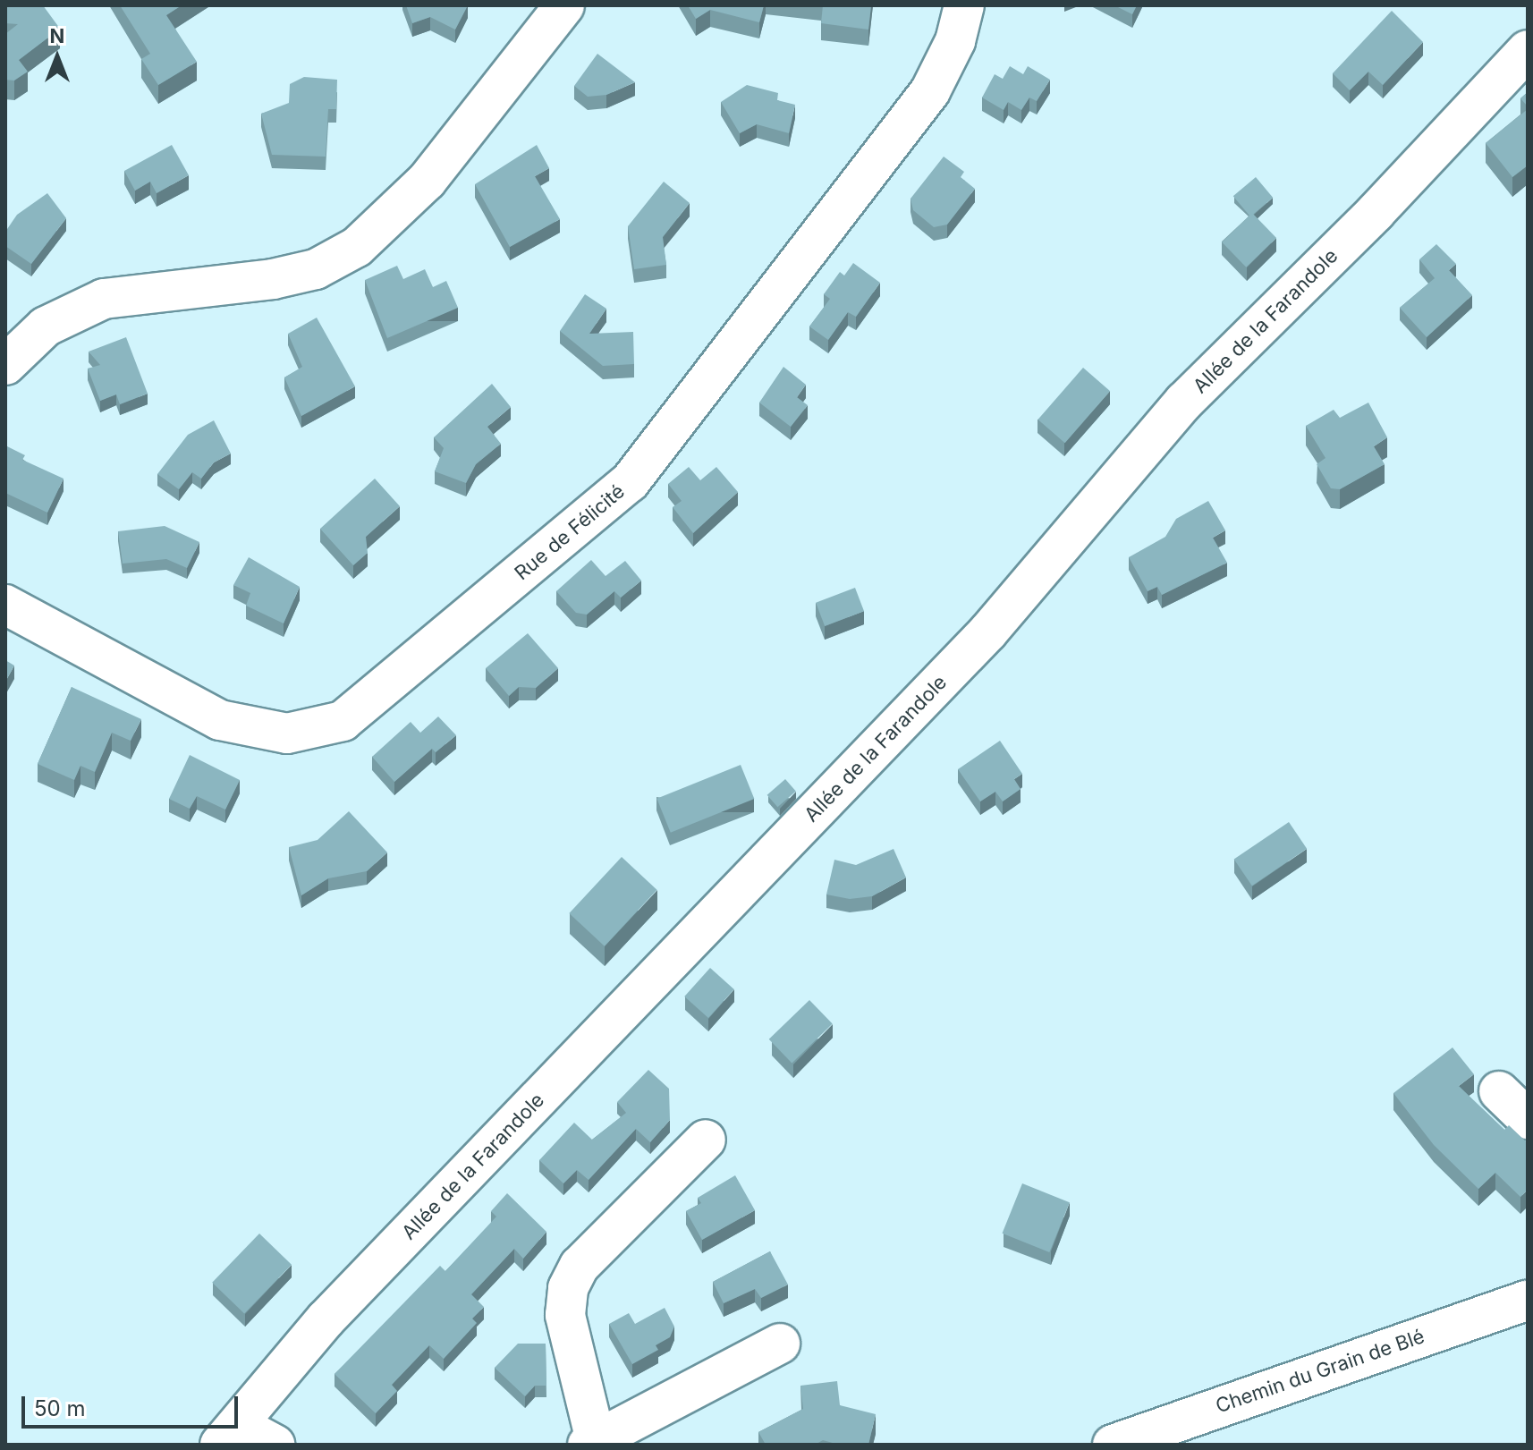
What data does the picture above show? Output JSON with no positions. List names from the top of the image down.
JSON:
{
  "streets": {
    "street": ["Allée de la Farandole", "Rue de Félicité", "Chemin du Grain de Blé"]
  },
  "scale_bar": "50 m",
  "north": "top"
}
